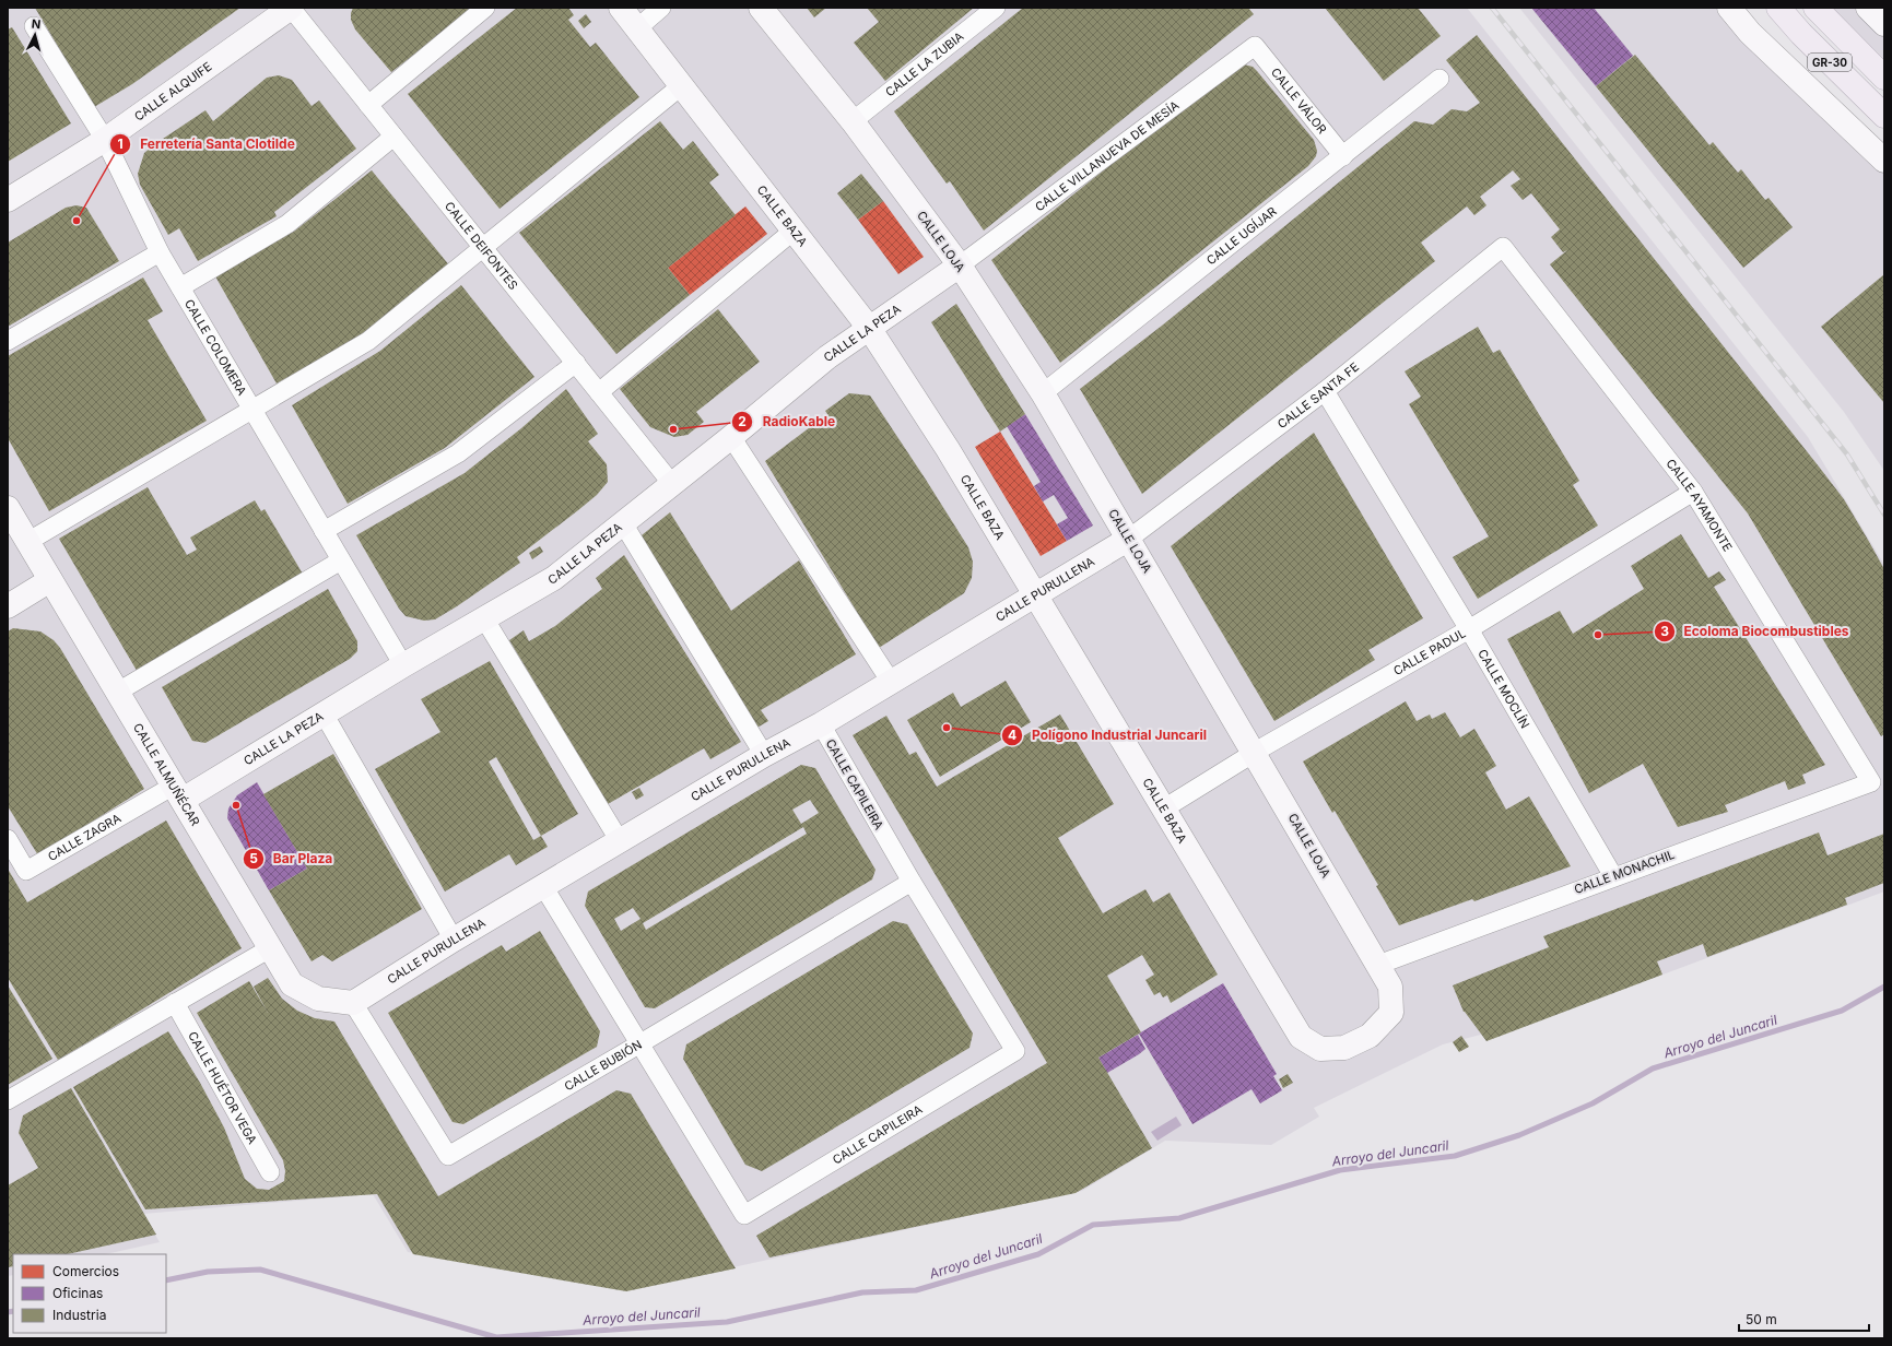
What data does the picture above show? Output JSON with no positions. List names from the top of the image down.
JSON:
{
  "streets": {
    "highway": ["GR-30"],
    "street": [
      "CALLE LA ZUBIA",
      "CALLE ALQUIFE",
      "CALLE VÁLOR",
      "CALLE VILLANUEVA DE MESÍA",
      "CALLE BAZA",
      "CALLE UGÍJAR",
      "CALLE LOJA",
      "CALLE DEIFONTES",
      "CALLE LA PEZA",
      "CALLE COLOMERA",
      "CALLE SANTA FE",
      "CALLE AYAMONTE",
      "CALLE PURULLENA",
      "CALLE PADUL",
      "CALLE MOCLÍN",
      "CALLE ALMUÑÉCAR",
      "CALLE CAPILEIRA",
      "CALLE ZAGRA",
      "CALLE MONACHIL",
      "CALLE BUBIÓN",
      "CALLE HUÉTOR VEGA"
    ]
  },
  "crossings": [
    ["CALLE LA ZUBIA", "CALLE LOJA"],
    ["CALLE ALQUIFE", "CALLE DEIFONTES"],
    ["CALLE ALQUIFE", "CALLE COLOMERA"],
    ["CALLE VÁLOR", "CALLE VILLANUEVA DE MESÍA"],
    ["CALLE VÁLOR", "CALLE UGÍJAR"],
    ["CALLE VILLANUEVA DE MESÍA", "CALLE LOJA"],
    ["CALLE VILLANUEVA DE MESÍA", "CALLE LA PEZA"],
    ["CALLE BAZA", "CALLE LOJA"],
    ["CALLE BAZA", "CALLE LA PEZA"],
    ["CALLE BAZA", "CALLE PURULLENA"],
    ["CALLE BAZA", "CALLE PADUL"],
    ["CALLE UGÍJAR", "CALLE LOJA"],
    ["CALLE LOJA", "CALLE LA PEZA"],
    ["CALLE LOJA", "CALLE SANTA FE"],
    ["CALLE LOJA", "CALLE PURULLENA"],
    ["CALLE LOJA", "CALLE PADUL"],
    ["CALLE LOJA", "CALLE MONACHIL"],
    ["CALLE DEIFONTES", "CALLE LA PEZA"],
    ["CALLE LA PEZA", "CALLE COLOMERA"],
    ["CALLE LA PEZA", "CALLE ALMUÑÉCAR"],
    ["CALLE LA PEZA", "CALLE ZAGRA"],
    ["CALLE SANTA FE", "CALLE AYAMONTE"],
    ["CALLE SANTA FE", "CALLE PURULLENA"],
    ["CALLE SANTA FE", "CALLE MOCLÍN"],
    ["CALLE AYAMONTE", "CALLE PADUL"],
    ["CALLE AYAMONTE", "CALLE MONACHIL"],
    ["CALLE PURULLENA", "CALLE ALMUÑÉCAR"],
    ["CALLE PURULLENA", "CALLE CAPILEIRA"],
    ["CALLE PURULLENA", "CALLE BUBIÓN"],
    ["CALLE PADUL", "CALLE MOCLÍN"],
    ["CALLE MOCLÍN", "CALLE MONACHIL"],
    ["CALLE ALMUÑÉCAR", "CALLE ZAGRA"],
    ["CALLE ALMUÑÉCAR", "CALLE BUBIÓN"],
    ["CALLE CAPILEIRA", "CALLE BUBIÓN"]
  ],
  "water": ["Arroyo del Juncaril"],
  "places": [
    "Ferretería Santa Clotilde",
    "RadioKable",
    "Ecoloma Biocombustibles",
    "Polígono Industrial Juncaril",
    "Bar Plaza"
  ],
  "legend": ["Comercios", "Oficinas", "Industria"],
  "scale_bar": "50 m",
  "north": "top"
}
